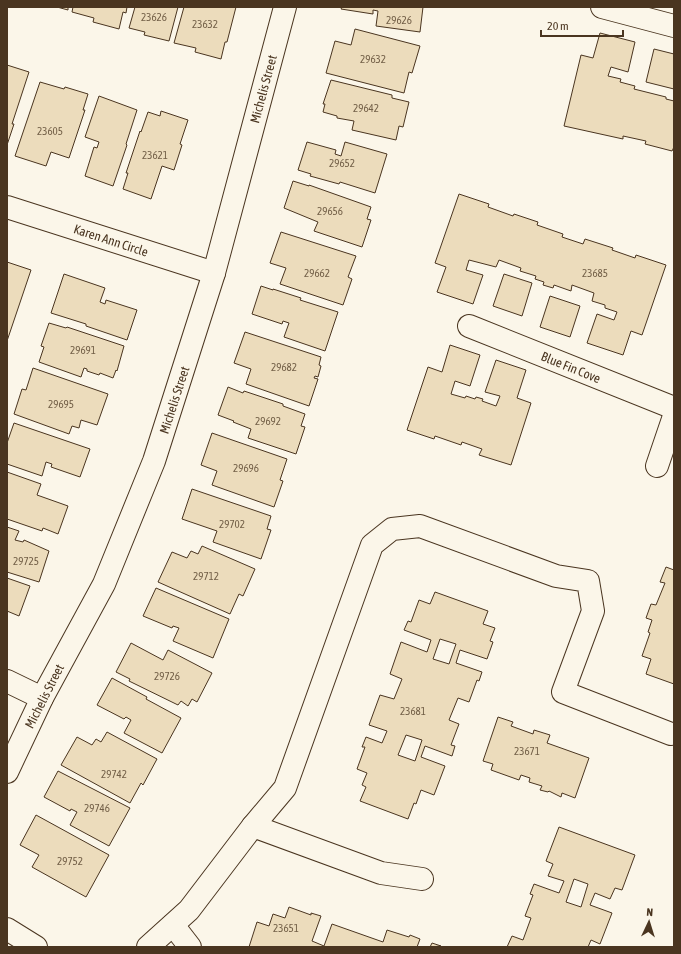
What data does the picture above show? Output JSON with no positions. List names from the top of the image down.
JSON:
{
  "streets": {
    "street": ["Michelis Street", "Karen Ann Circle", "Blue Fin Cove"]
  },
  "crossings": [
    ["Michelis Street", "Karen Ann Circle"]
  ],
  "house_numbers": [
    "23626",
    "29626",
    "23632",
    "29632",
    "29642",
    "23605",
    "23621",
    "29652",
    "29656",
    "29662",
    "23685",
    "29691",
    "29682",
    "29695",
    "29692",
    "29696",
    "29702",
    "29725",
    "29712",
    "29726",
    "23681",
    "23671",
    "29742",
    "29746",
    "29752",
    "23651"
  ],
  "scale_bar": "20 m",
  "north": "top"
}
